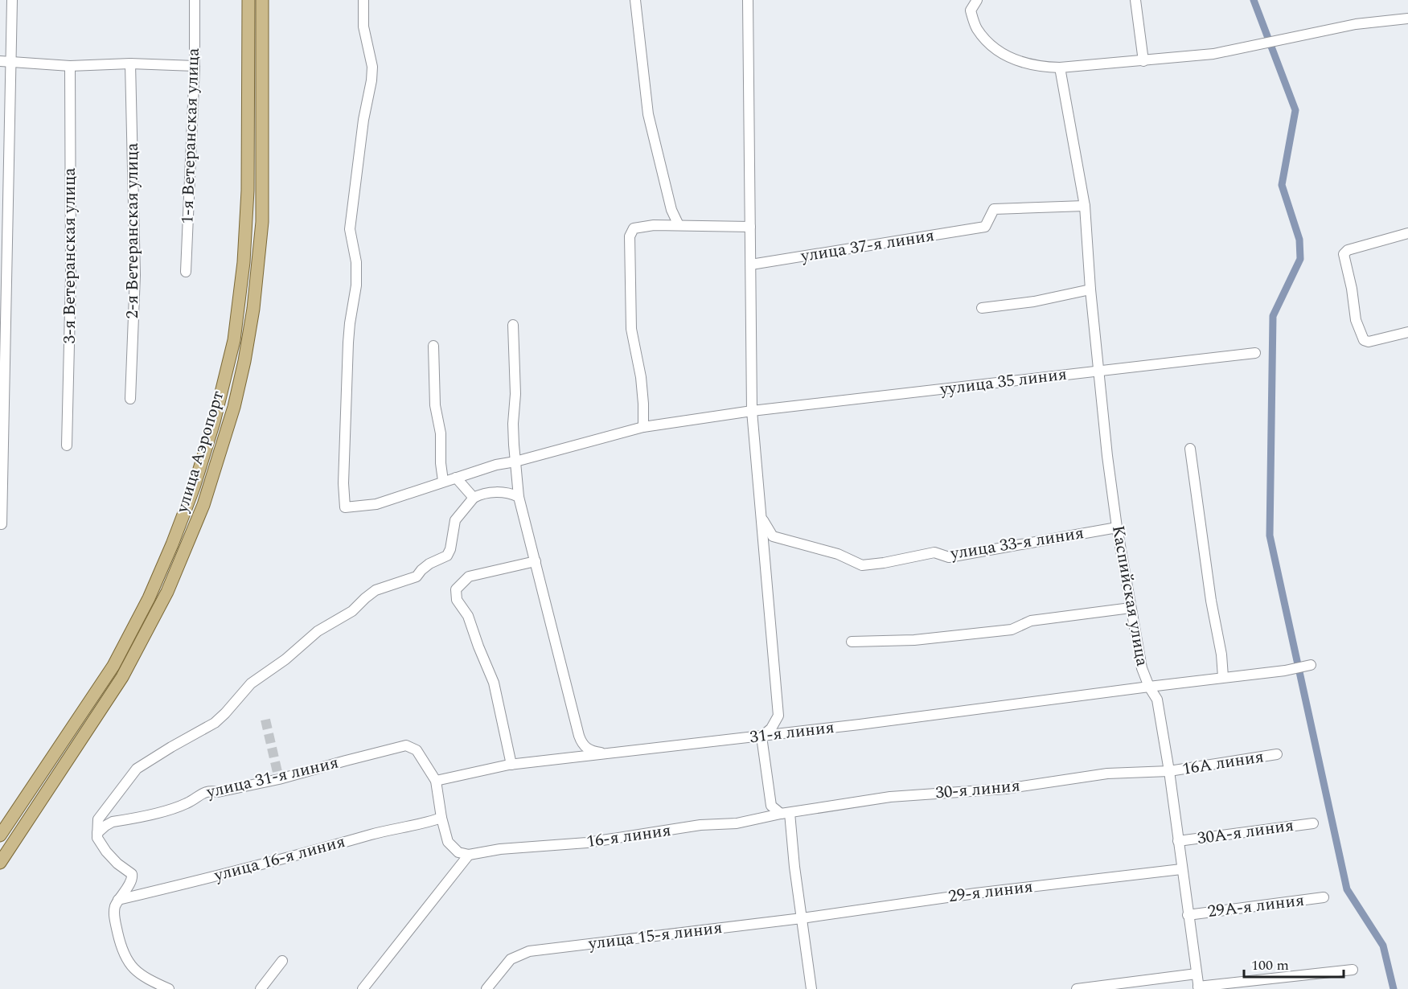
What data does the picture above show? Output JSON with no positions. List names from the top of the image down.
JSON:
{
  "streets": {
    "main road": ["улица Аэропорт"],
    "street": [
      "1-я Ветеранская улица",
      "2-я Ветеранская улица",
      "улица 37-я линия",
      "3-я Ветеранская улица",
      "уулица 35 линия",
      "улица 33-я линия",
      "Каспийская улица",
      "31-я линия",
      "16А линия",
      "улица 31-я линия",
      "30-я линия",
      "30А-я линия",
      "16-я линия",
      "улица 16-я линия",
      "29-я линия",
      "29А-я линия",
      "улица 15-я линия"
    ]
  },
  "crossings": [
    ["улица 37-я линия", "Каспийская улица"],
    ["уулица 35 линия", "Каспийская улица"],
    ["улица 33-я линия", "Каспийская улица"],
    ["Каспийская улица", "31-я линия"],
    ["Каспийская улица", "16А линия"],
    ["Каспийская улица", "30-я линия"],
    ["Каспийская улица", "30А-я линия"],
    ["Каспийская улица", "29-я линия"],
    ["Каспийская улица", "29А-я линия"],
    ["31-я линия", "улица 31-я линия"],
    ["16А линия", "30-я линия"],
    ["30-я линия", "16-я линия"],
    ["29-я линия", "улица 15-я линия"]
  ],
  "scale_bar": "100 m"
}
